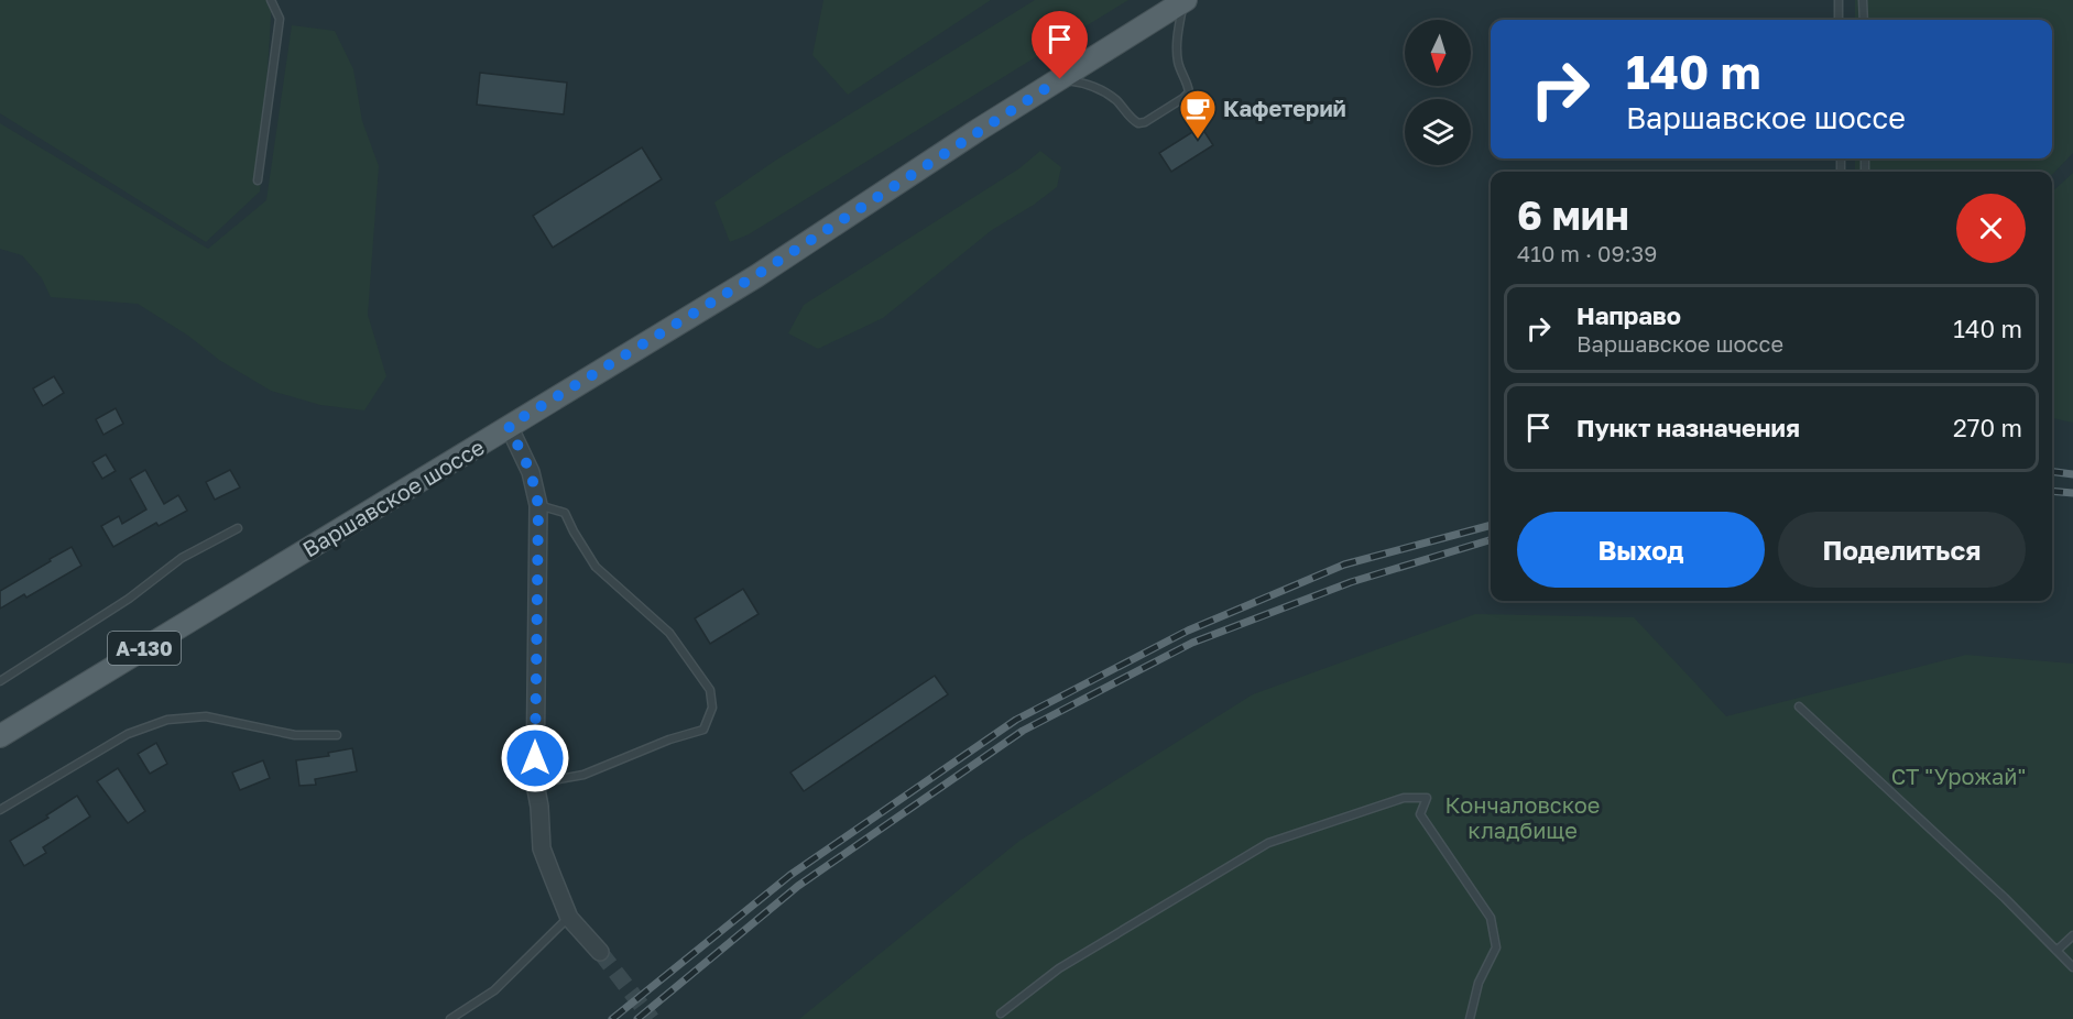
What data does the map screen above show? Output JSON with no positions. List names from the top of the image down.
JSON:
{
  "streets": {
    "main road": ["Варшавское шоссе", "А-130"]
  },
  "parks": ["СТ \"Урожай\"", "Кончаловское кладбище"],
  "places": {
    "cafe": ["Кафетерий"]
  },
  "north": "bottom",
  "page": {
    "turn": ["140 m", "Варшавское шоссе"],
    "heading": ["6 мин", "410 m · 09:39"],
    "list": [
      {
        "name": "Направо",
        "note": "Варшавское шоссе",
        "value": "140 m"
      },
      {
        "name": "Пункт назначения",
        "value": "270 m"
      }
    ],
    "buttons": ["Выход", "Поделиться"]
  }
}
